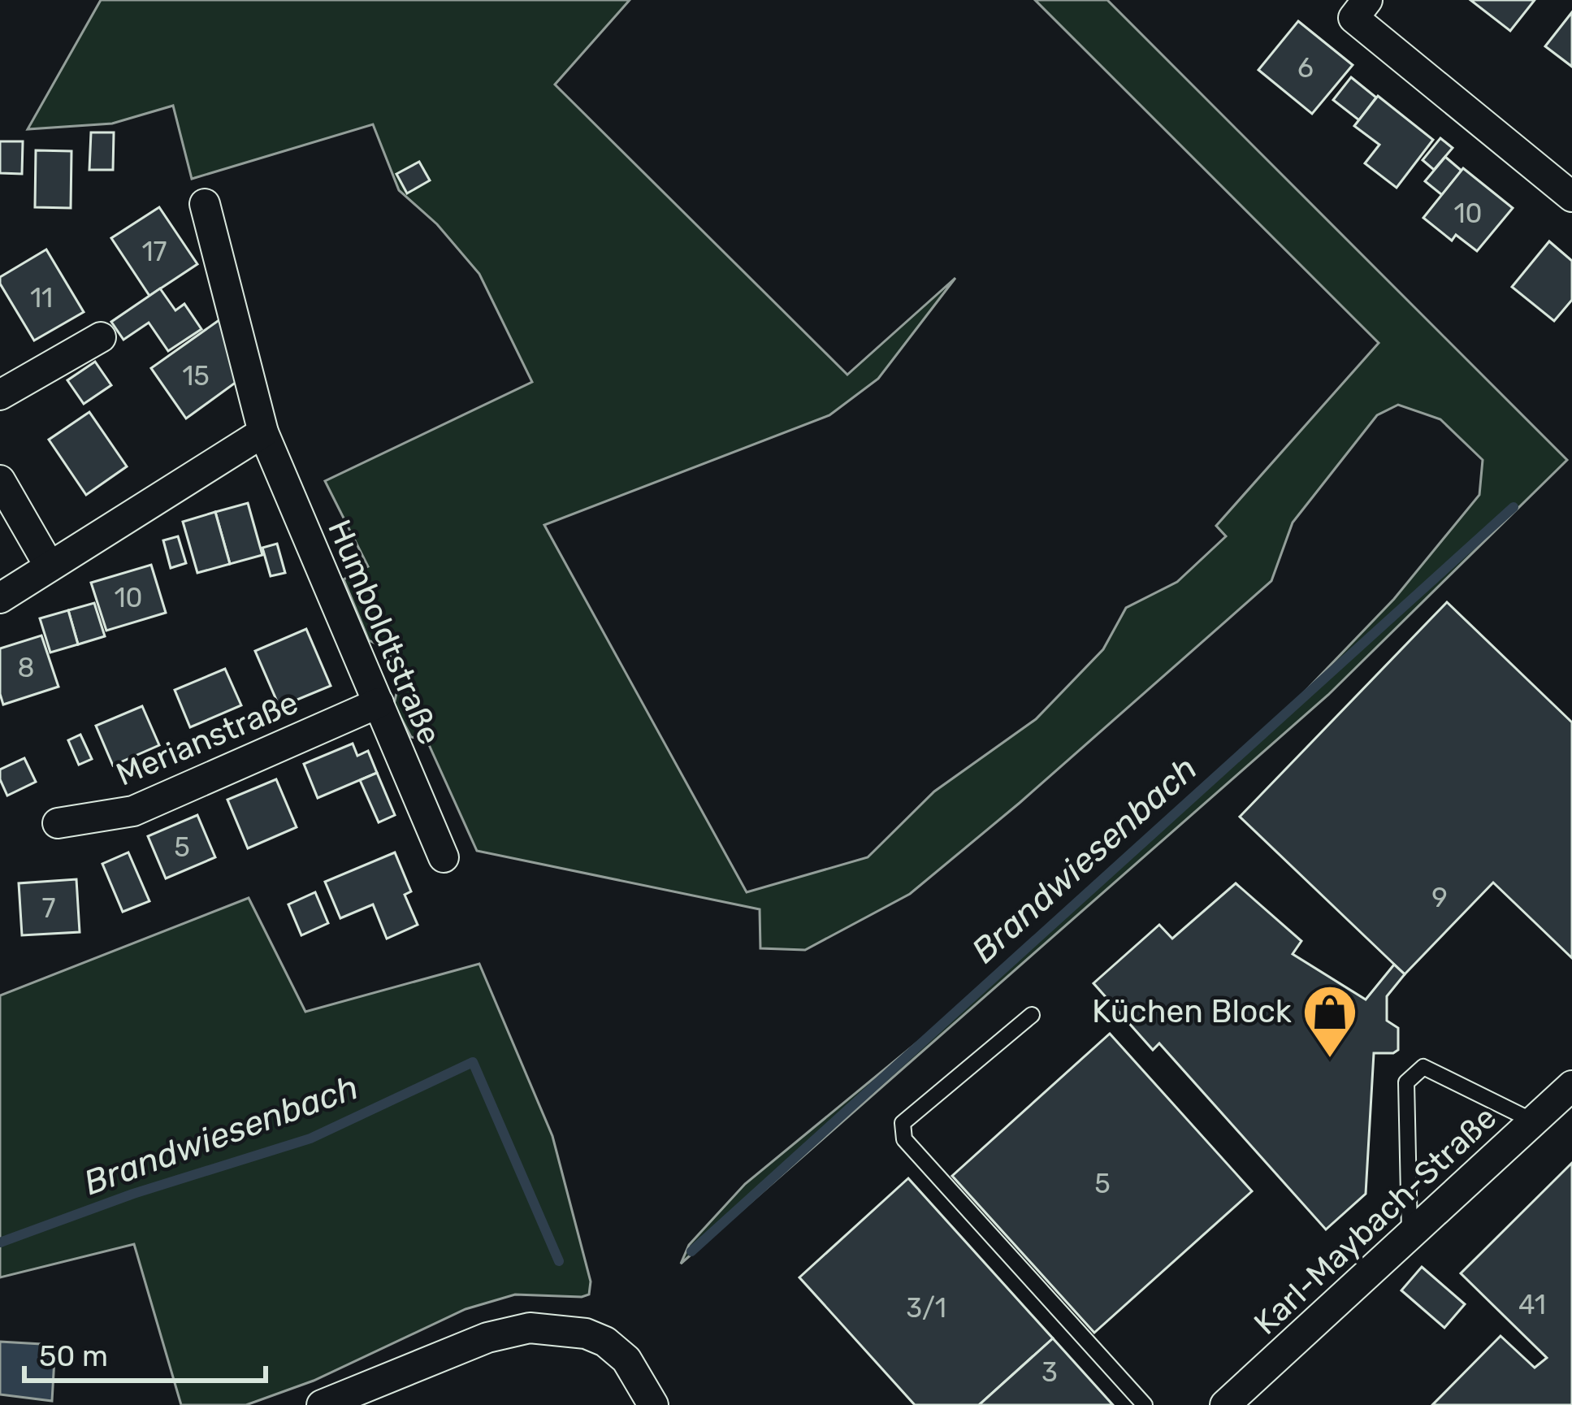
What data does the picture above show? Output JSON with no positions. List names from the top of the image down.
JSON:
{
  "streets": {
    "street": ["Humboldtstraße", "Merianstraße", "Karl-Maybach-Straße"]
  },
  "crossings": [
    ["Humboldtstraße", "Merianstraße"]
  ],
  "water": ["Brandwiesenbach"],
  "places": {
    "shop": ["Küchen Block"]
  },
  "house_numbers": [
    "6",
    "10",
    "17",
    "11",
    "15",
    "10",
    "8",
    "5",
    "9",
    "7",
    "5",
    "41",
    "3/1",
    "3"
  ],
  "scale_bar": "50 m"
}
